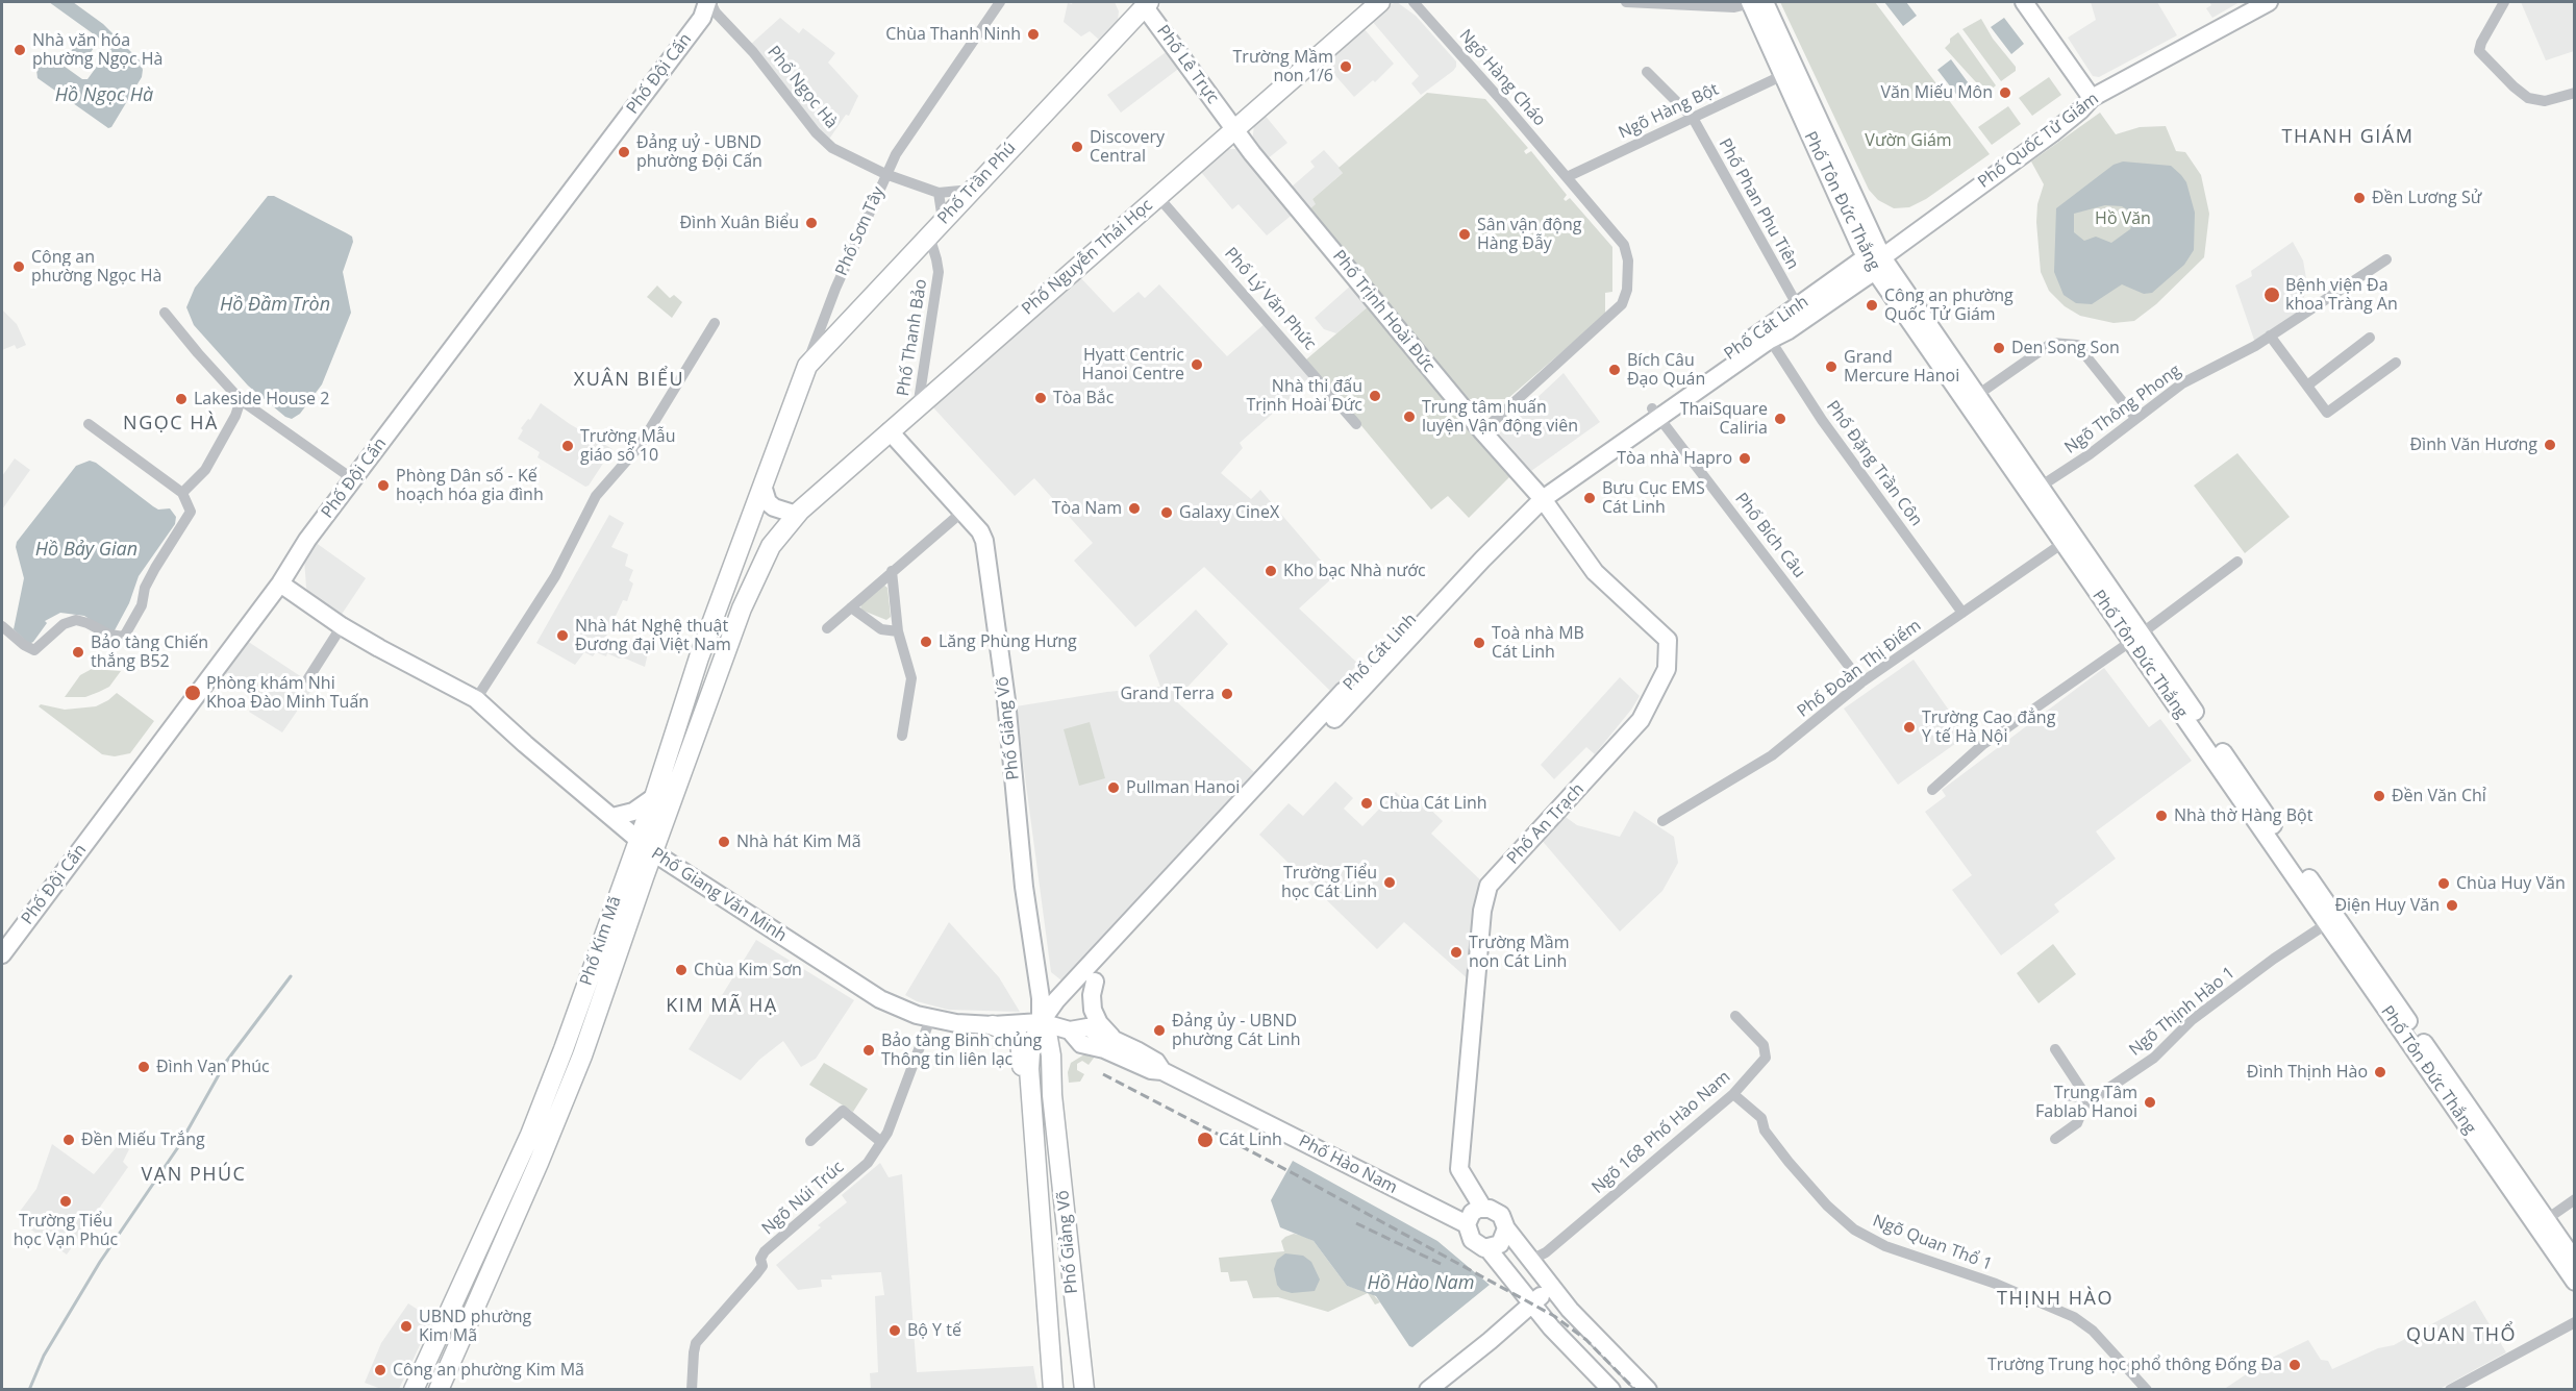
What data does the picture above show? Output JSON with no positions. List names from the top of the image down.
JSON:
{
  "streets": {
    "main road": [
      "Phố Trần Phú",
      "Phố Sơn Tây",
      "Phố Nguyễn Thái Học",
      "Phố Giảng Võ",
      "Phố Kim Mã"
    ],
    "street": [
      "Phố Lê Trực",
      "Phố Đội Cấn",
      "Ngõ Hàng Cháo",
      "Phố Ngọc Hà",
      "Ngõ Hàng Bột",
      "Phố Quốc Tử Giám",
      "Phố Tôn Đức Thắng",
      "Phố Phan Phu Tiên",
      "Phố Lý Văn Phức",
      "Phố Trịnh Hoài Đức",
      "Phố Cát Linh",
      "Phố Thanh Bảo",
      "Ngõ Thông Phong",
      "Phố Đặng Trần Côn",
      "Phố Bích Câu",
      "Phố Đoàn Thị Điểm",
      "Phố An Trạch",
      "Phố Giang Văn Minh",
      "Ngõ Thịnh Hào 1",
      "Ngõ 168 Phố Hào Nam",
      "Phố Hào Nam",
      "Ngõ Núi Trúc",
      "Ngõ Quan Thổ 1"
    ]
  },
  "crossings": [
    ["Phố Lê Trực", "Phố Trần Phú"],
    ["Phố Lê Trực", "Phố Nguyễn Thái Học"],
    ["Phố Lê Trực", "Phố Trịnh Hoài Đức"],
    ["Phố Đội Cấn", "Phố Ngọc Hà"],
    ["Phố Đội Cấn", "Phố Giang Văn Minh"],
    ["Ngõ Hàng Cháo", "Ngõ Hàng Bột"],
    ["Ngõ Hàng Cháo", "Phố Trịnh Hoài Đức"],
    ["Phố Ngọc Hà", "Phố Sơn Tây"],
    ["Ngõ Hàng Bột", "Phố Tôn Đức Thắng"],
    ["Ngõ Hàng Bột", "Phố Phan Phu Tiên"],
    ["Phố Quốc Tử Giám", "Phố Tôn Đức Thắng"],
    ["Phố Quốc Tử Giám", "Phố Cát Linh"],
    ["Phố Trần Phú", "Phố Sơn Tây"],
    ["Phố Trần Phú", "Phố Thanh Bảo"],
    ["Phố Tôn Đức Thắng", "Phố Cát Linh"],
    ["Phố Tôn Đức Thắng", "Ngõ Thông Phong"],
    ["Phố Tôn Đức Thắng", "Phố Đoàn Thị Điểm"],
    ["Phố Tôn Đức Thắng", "Ngõ Thịnh Hào 1"],
    ["Phố Phan Phu Tiên", "Phố Cát Linh"],
    ["Phố Sơn Tây", "Phố Kim Mã"],
    ["Phố Nguyễn Thái Học", "Phố Lý Văn Phức"],
    ["Phố Nguyễn Thái Học", "Phố Trịnh Hoài Đức"],
    ["Phố Nguyễn Thái Học", "Phố Thanh Bảo"],
    ["Phố Nguyễn Thái Học", "Phố Giảng Võ"],
    ["Phố Nguyễn Thái Học", "Phố Kim Mã"],
    ["Phố Trịnh Hoài Đức", "Phố Cát Linh"],
    ["Phố Trịnh Hoài Đức", "Phố An Trạch"],
    ["Phố Cát Linh", "Phố Đặng Trần Côn"],
    ["Phố Cát Linh", "Phố Bích Câu"],
    ["Phố Cát Linh", "Phố Giảng Võ"],
    ["Phố Cát Linh", "Phố An Trạch"],
    ["Phố Cát Linh", "Phố Giang Văn Minh"],
    ["Phố Cát Linh", "Phố Hào Nam"],
    ["Phố Đặng Trần Côn", "Phố Đoàn Thị Điểm"],
    ["Phố Bích Câu", "Phố Đoàn Thị Điểm"],
    ["Phố Giảng Võ", "Phố Giang Văn Minh"],
    ["Phố Giảng Võ", "Phố Hào Nam"],
    ["Phố An Trạch", "Phố Hào Nam"],
    ["Phố Giang Văn Minh", "Phố Kim Mã"],
    ["Phố Giang Văn Minh", "Phố Hào Nam"],
    ["Phố Giang Văn Minh", "Ngõ Núi Trúc"],
    ["Ngõ 168 Phố Hào Nam", "Ngõ Quan Thổ 1"]
  ],
  "districts": [
    "THANH GIÁM",
    "XUÂN BIỂU",
    "NGỌC HÀ",
    "KIM MÃ HẠ",
    "VẠN PHÚC",
    "THỊNH HÀO",
    "QUAN THỔ"
  ],
  "water": [
    "Hồ Ngọc Hà",
    "Hồ Đầm Tròn",
    "Hồ Bảy Gian",
    "Hồ Hào Nam"
  ],
  "parks": ["Vườn Giám", "Hồ Văn"],
  "places": [
    "Chùa Thanh Ninh",
    "Nhà văn hóa phường Ngọc Hà",
    "Trường Mầm non 1/6",
    "Văn Miếu Môn",
    "Discovery Central",
    "Đảng uỷ - UBND phường Đội Cấn",
    "Đền Lương Sử",
    "Đình Xuân Biểu",
    "Sân vận động Hàng Đẫy",
    "Công an phường Ngọc Hà",
    "Bệnh viện Đa khoa Tràng An",
    "Công an phường Quốc Tử Giám",
    "Den Song Son",
    "Hyatt Centric Hanoi Centre",
    "Grand Mercure Hanoi",
    "Bích Câu Đạo Quán",
    "Nhà thi đấu Trịnh Hoài Đức",
    "Tòa Bắc",
    "Lakeside House 2",
    "Trung tâm huấn luyện Vận động viên",
    "ThaiSquare Caliria",
    "Đình Văn Hương",
    "Trường Mẫu giáo số 10",
    "Tòa nhà Hapro",
    "Phòng Dân số - Kế hoạch hóa gia đình",
    "Bưu Cục EMS Cát Linh",
    "Tòa Nam",
    "Galaxy CineX",
    "Kho bạc Nhà nước",
    "Nhà hát Nghệ thuật Đương đại Việt Nam",
    "Lăng Phùng Hưng",
    "Toà nhà MB Cát Linh",
    "Bảo tàng Chiến thắng B52",
    "Phòng khám Nhi Khoa Đào Minh Tuấn",
    "Grand Terra",
    "Trường Cao đẳng Y tế Hà Nội",
    "Pullman Hanoi",
    "Đền Văn Chỉ",
    "Chùa Cát Linh",
    "Nhà thờ Hàng Bột",
    "Nhà hát Kim Mã",
    "Trường Tiểu học Cát Linh",
    "Chùa Huy Văn",
    "Điện Huy Văn",
    "Trường Mầm non Cát Linh",
    "Chùa Kim Sơn",
    "Đảng ủy - UBND phường Cát Linh",
    "Bảo tàng Binh chủng Thông tin liên lạc",
    "Đình Vạn Phúc",
    "Đình Thịnh Hào",
    "Trung Tâm Fablab Hanoi",
    "Đền Miếu Trắng",
    "Cát Linh",
    "Trường Tiểu học Vạn Phúc",
    "UBND phường Kim Mã",
    "Bộ Y tế",
    "Trường Trung học phổ thông Đống Đa",
    "Công an phường Kim Mã"
  ]
}
